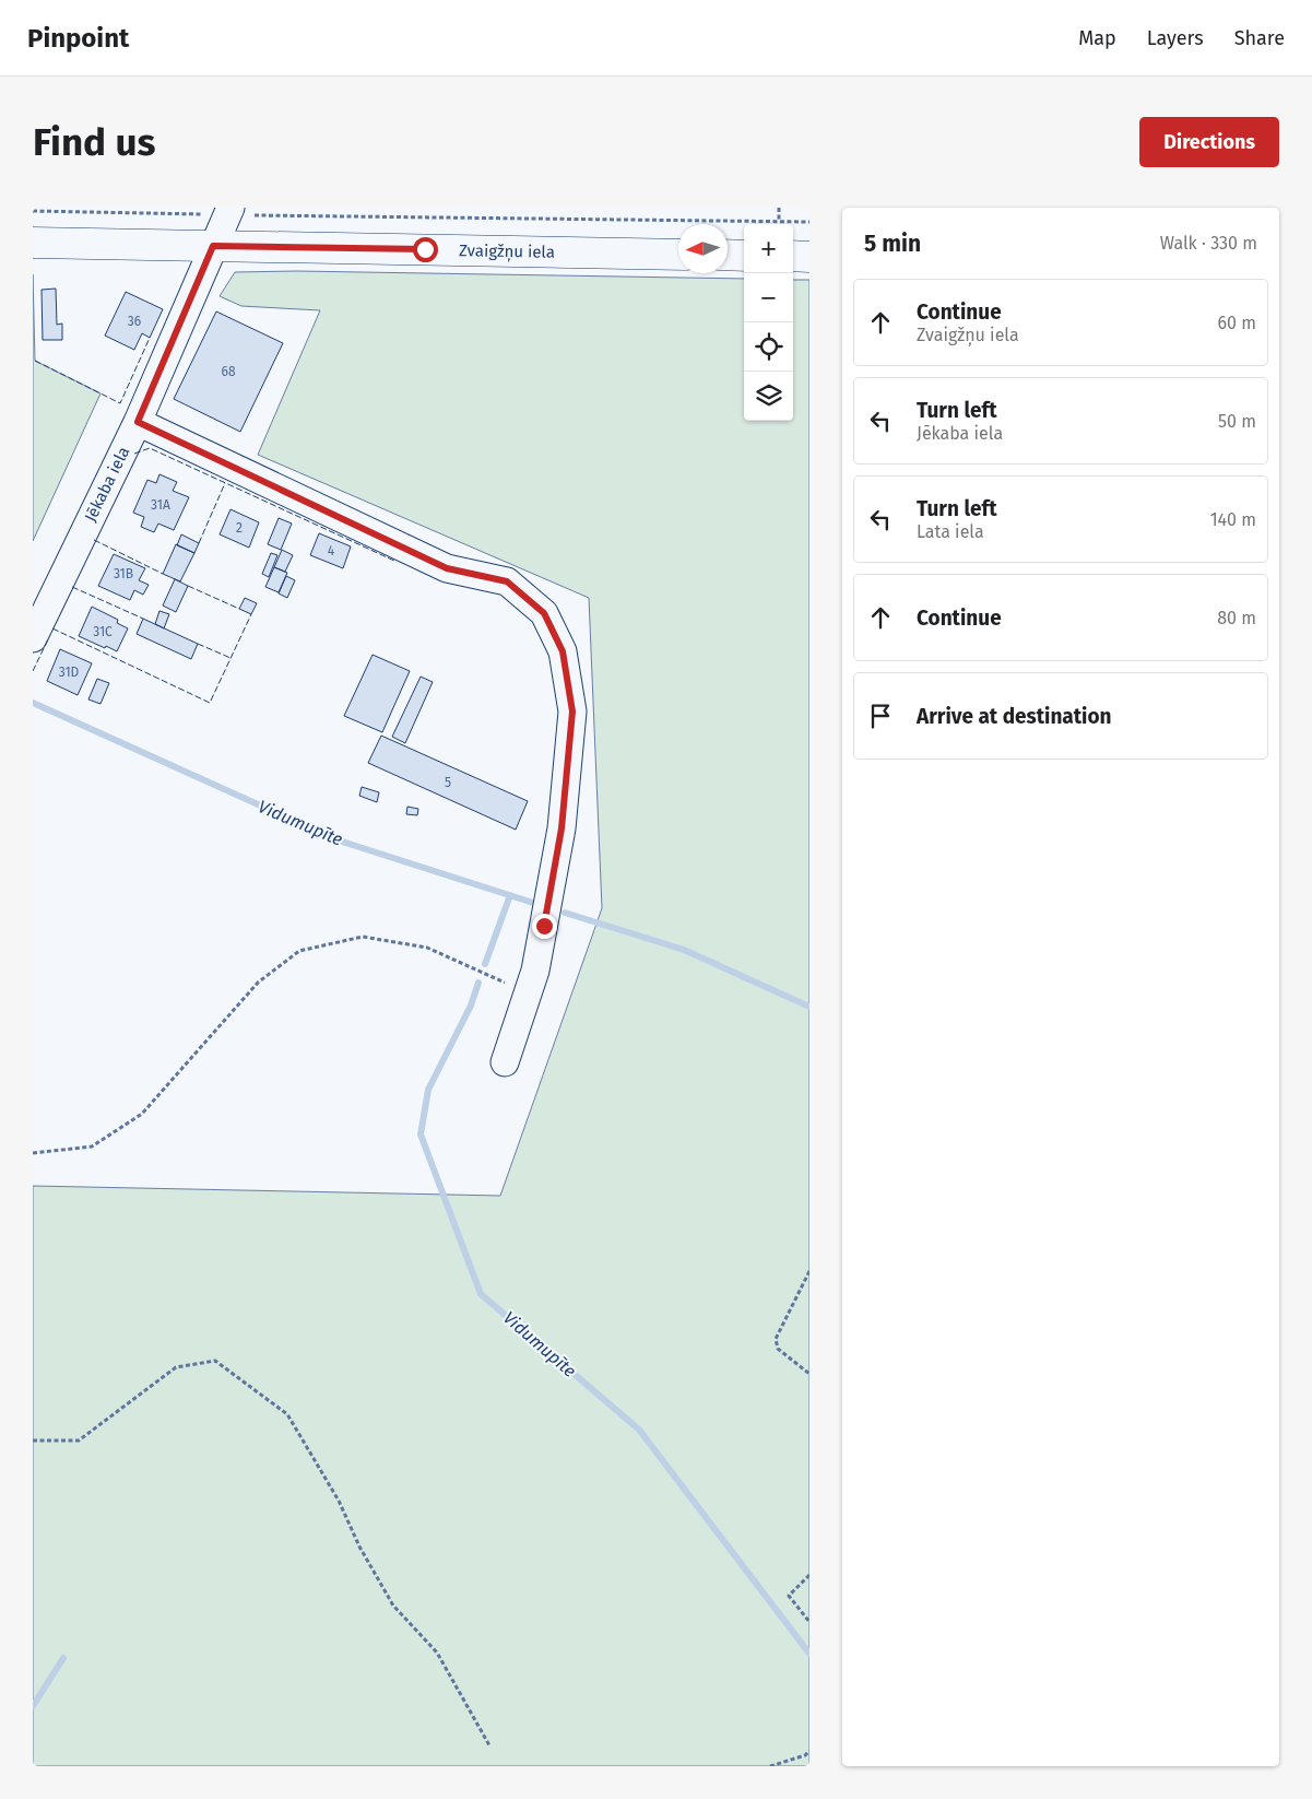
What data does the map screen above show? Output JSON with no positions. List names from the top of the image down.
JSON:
{
  "streets": {
    "main road": ["Zvaigžņu iela"],
    "street": ["Jēkaba iela"]
  },
  "crossings": [
    ["Zvaigžņu iela", "Jēkaba iela"]
  ],
  "water": ["Vidumupīte"],
  "house_numbers": [
    "36",
    "68",
    "31A",
    "2",
    "4",
    "31B",
    "31C",
    "31D",
    "5"
  ],
  "north": "left",
  "page": {
    "header": "Pinpoint",
    "nav": ["Map", "Layers", "Share"],
    "buttons": "Directions",
    "title": "Find us",
    "heading": ["5 min", "Walk · 330 m"],
    "map_buttons": ["+", "−"],
    "list": [
      ["Continue", "Zvaigžņu iela", "60 m"],
      ["Turn left", "Jēkaba iela", "50 m"],
      ["Turn left", "Lata iela", "140 m"],
      ["Continue", "80 m"],
      "Arrive at destination"
    ]
  }
}
